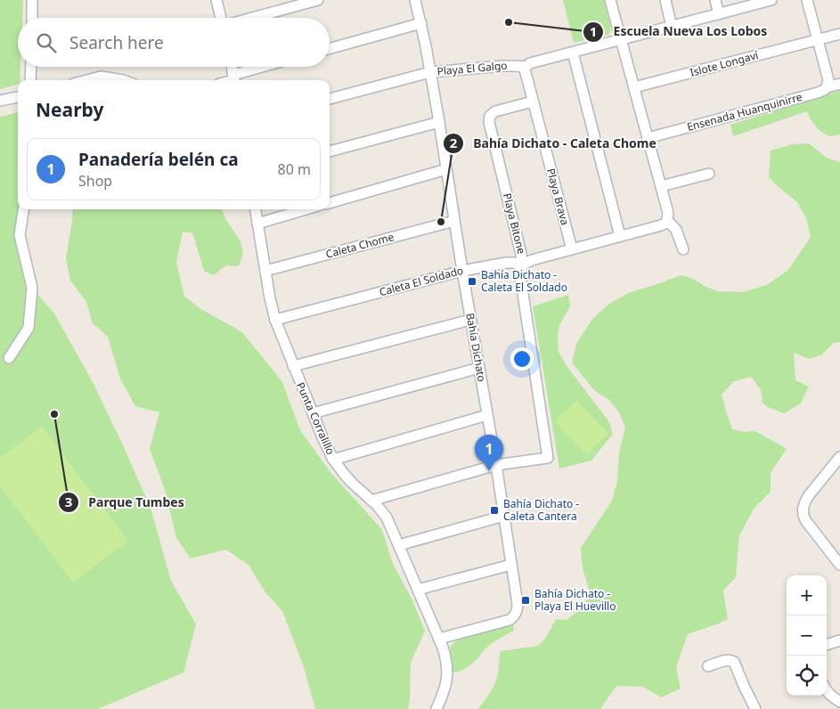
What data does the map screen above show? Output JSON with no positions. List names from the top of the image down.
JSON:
{
  "streets": {
    "street": [
      "Islote Longaví",
      "Playa El Galgo",
      "Ensenada Huanquinirre",
      "Playa Brava",
      "Playa Bitone",
      "Caleta Chome",
      "Caleta El Soldado",
      "Bahía Dichato",
      "Punta Corralillo"
    ]
  },
  "crossings": [
    ["Playa El Galgo", "Playa Brava"],
    ["Playa El Galgo", "Bahía Dichato"],
    ["Playa Brava", "Playa Bitone"],
    ["Playa Bitone", "Caleta El Soldado"],
    ["Playa Bitone", "Bahía Dichato"],
    ["Caleta Chome", "Bahía Dichato"],
    ["Caleta Chome", "Punta Corralillo"],
    ["Caleta El Soldado", "Bahía Dichato"],
    ["Caleta El Soldado", "Punta Corralillo"],
    ["Bahía Dichato", "Punta Corralillo"]
  ],
  "places": {
    "other": ["Escuela Nueva Los Lobos", "Bahía Dichato - Caleta Chome", "Parque Tumbes"],
    "transit": ["Bahía Dichato - Caleta El Soldado", "Bahía Dichato - Caleta Cantera", "Bahía Dichato - Playa El Huevillo"]
  },
  "page": {
    "search": "Search here",
    "heading": "Nearby",
    "list": [
      {
        "mark": "1",
        "name": "Panadería belén ca",
        "note": "Shop",
        "value": "80 m"
      }
    ],
    "pins": "1",
    "map_buttons": ["+", "−"]
  }
}
